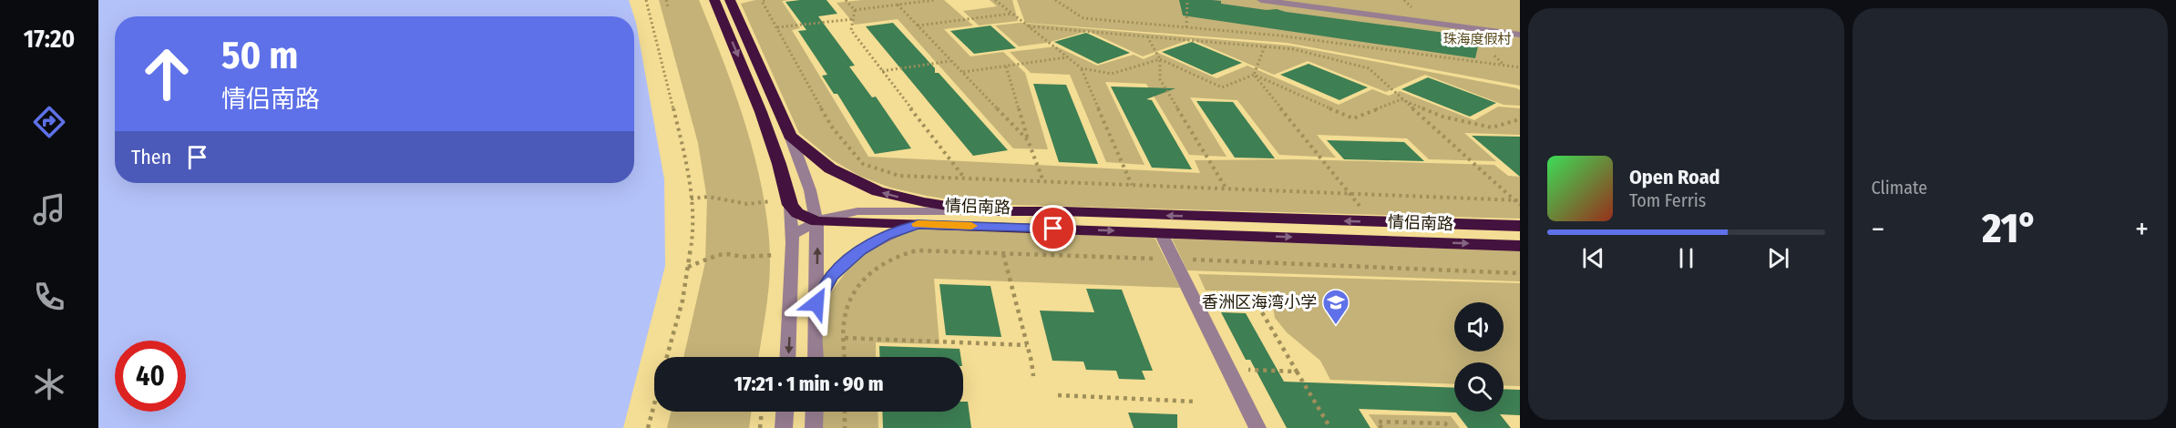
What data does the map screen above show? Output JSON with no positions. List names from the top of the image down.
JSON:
{
  "streets": {
    "highway": ["情侣南路"]
  },
  "parks": ["珠海度假村"],
  "places": {
    "school or university": ["香洲区海湾小学"]
  },
  "page": {
    "tabs": "17:20",
    "tile": "Climate",
    "turn": ["50 m", "情侣南路"],
    "then": "Then",
    "song": ["Open Road", "Tom Ferris"],
    "heat": ["−", "21°", "+"],
    "limit": "40",
    "trip": "17:21 · 1 min · 90 m"
  }
}
